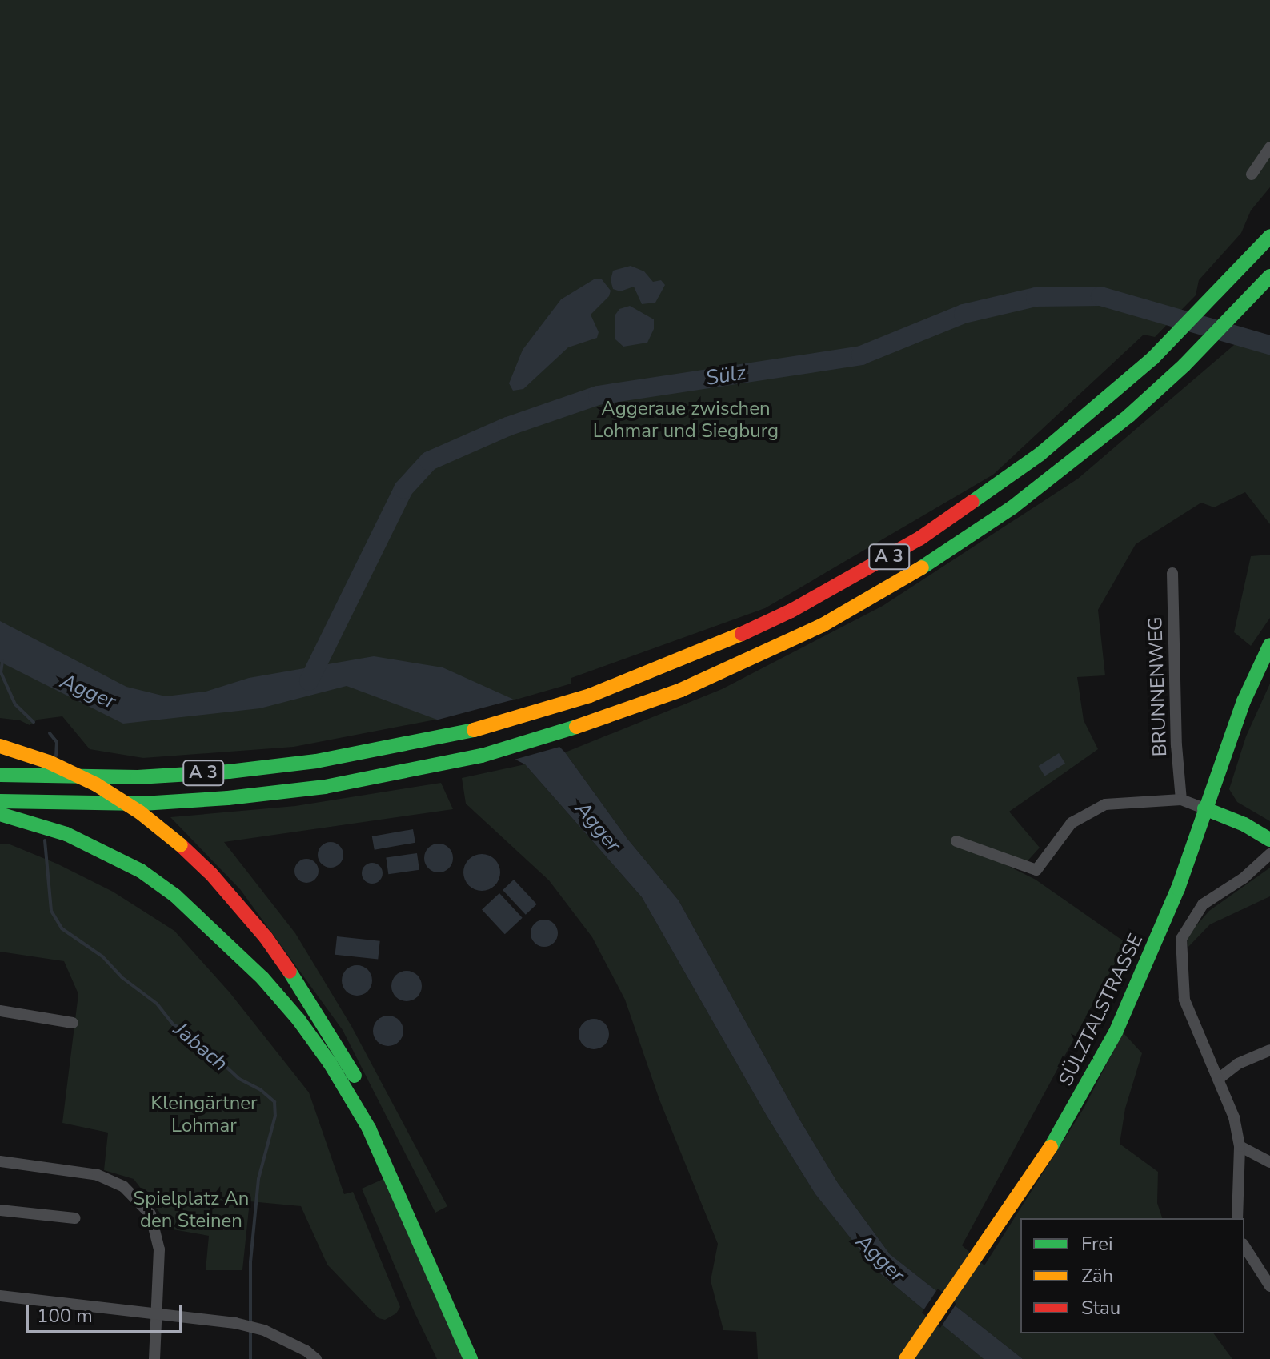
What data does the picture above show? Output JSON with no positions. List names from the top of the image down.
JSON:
{
  "streets": {
    "main road": ["A 3", "SÜLZTALSTRASSE"],
    "street": ["BRUNNENWEG"]
  },
  "water": ["Sülz", "Agger", "Jabach"],
  "parks": ["Aggeraue zwischen Lohmar und Siegburg", "Kleingärtner Lohmar", "Spielplatz An den Steinen"],
  "legend": ["Frei", "Zäh", "Stau"],
  "scale_bar": "100 m"
}
